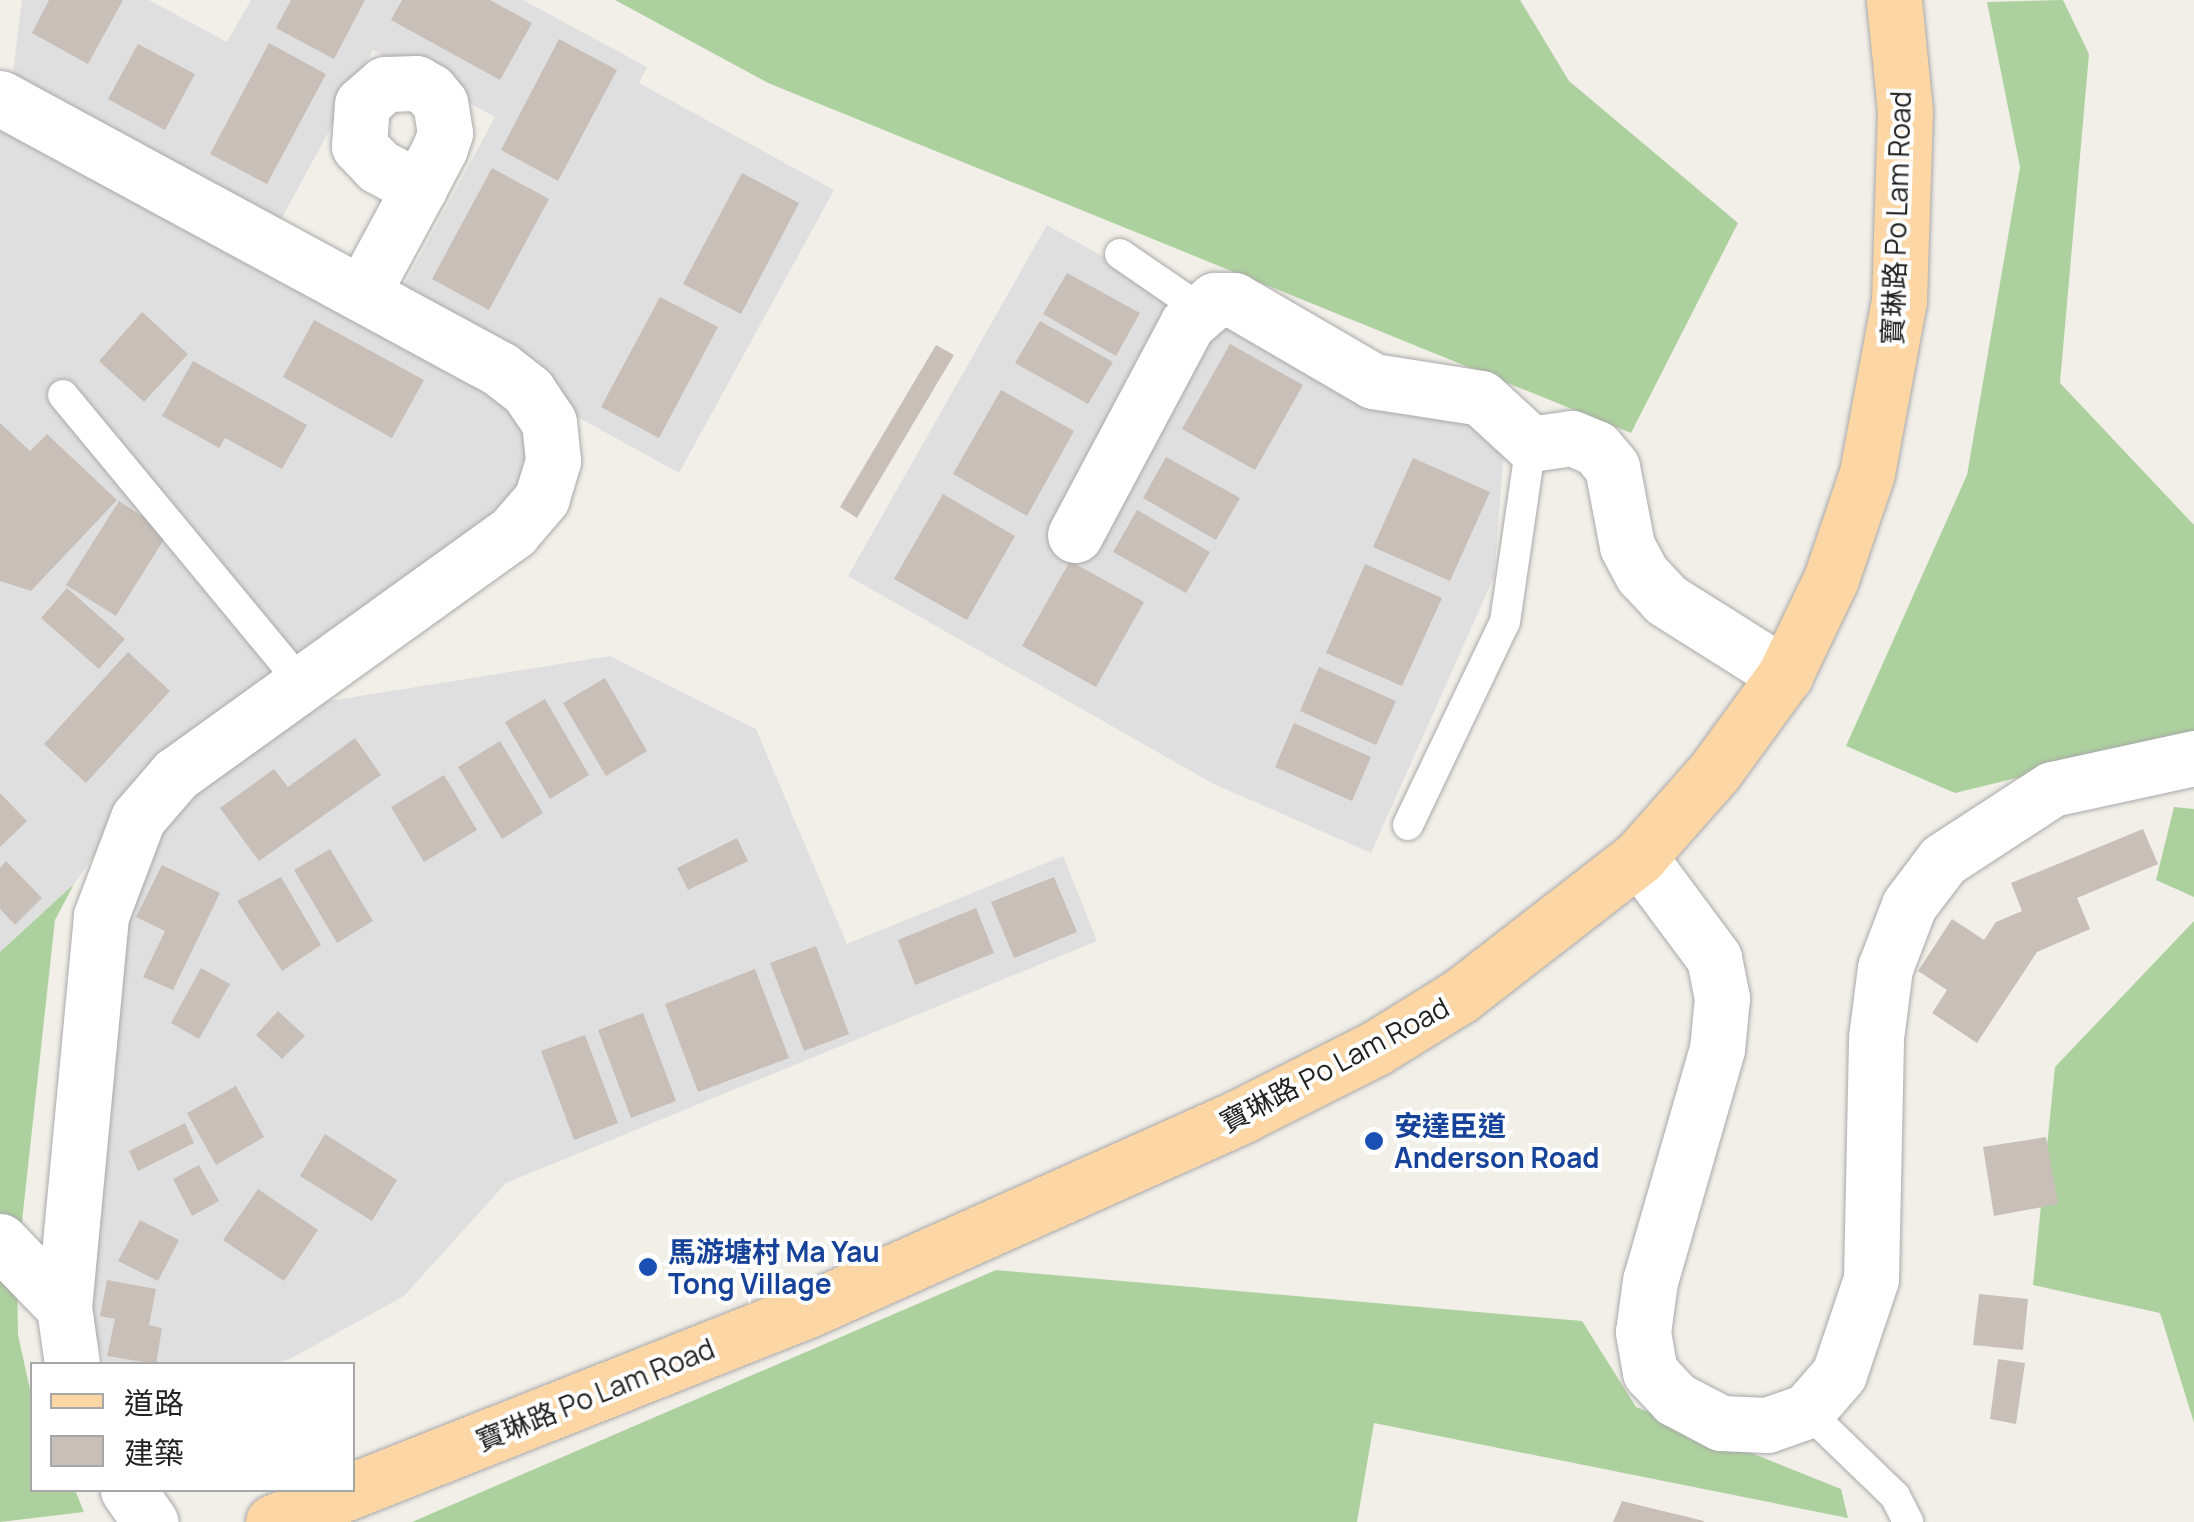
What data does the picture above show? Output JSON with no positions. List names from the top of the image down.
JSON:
{
  "streets": {
    "main road": ["寶琳路 Po Lam Road"]
  },
  "places": ["安達臣道 Anderson Road", "馬游塘村 Ma Yau Tong Village"],
  "legend": ["道路", "建築"]
}
